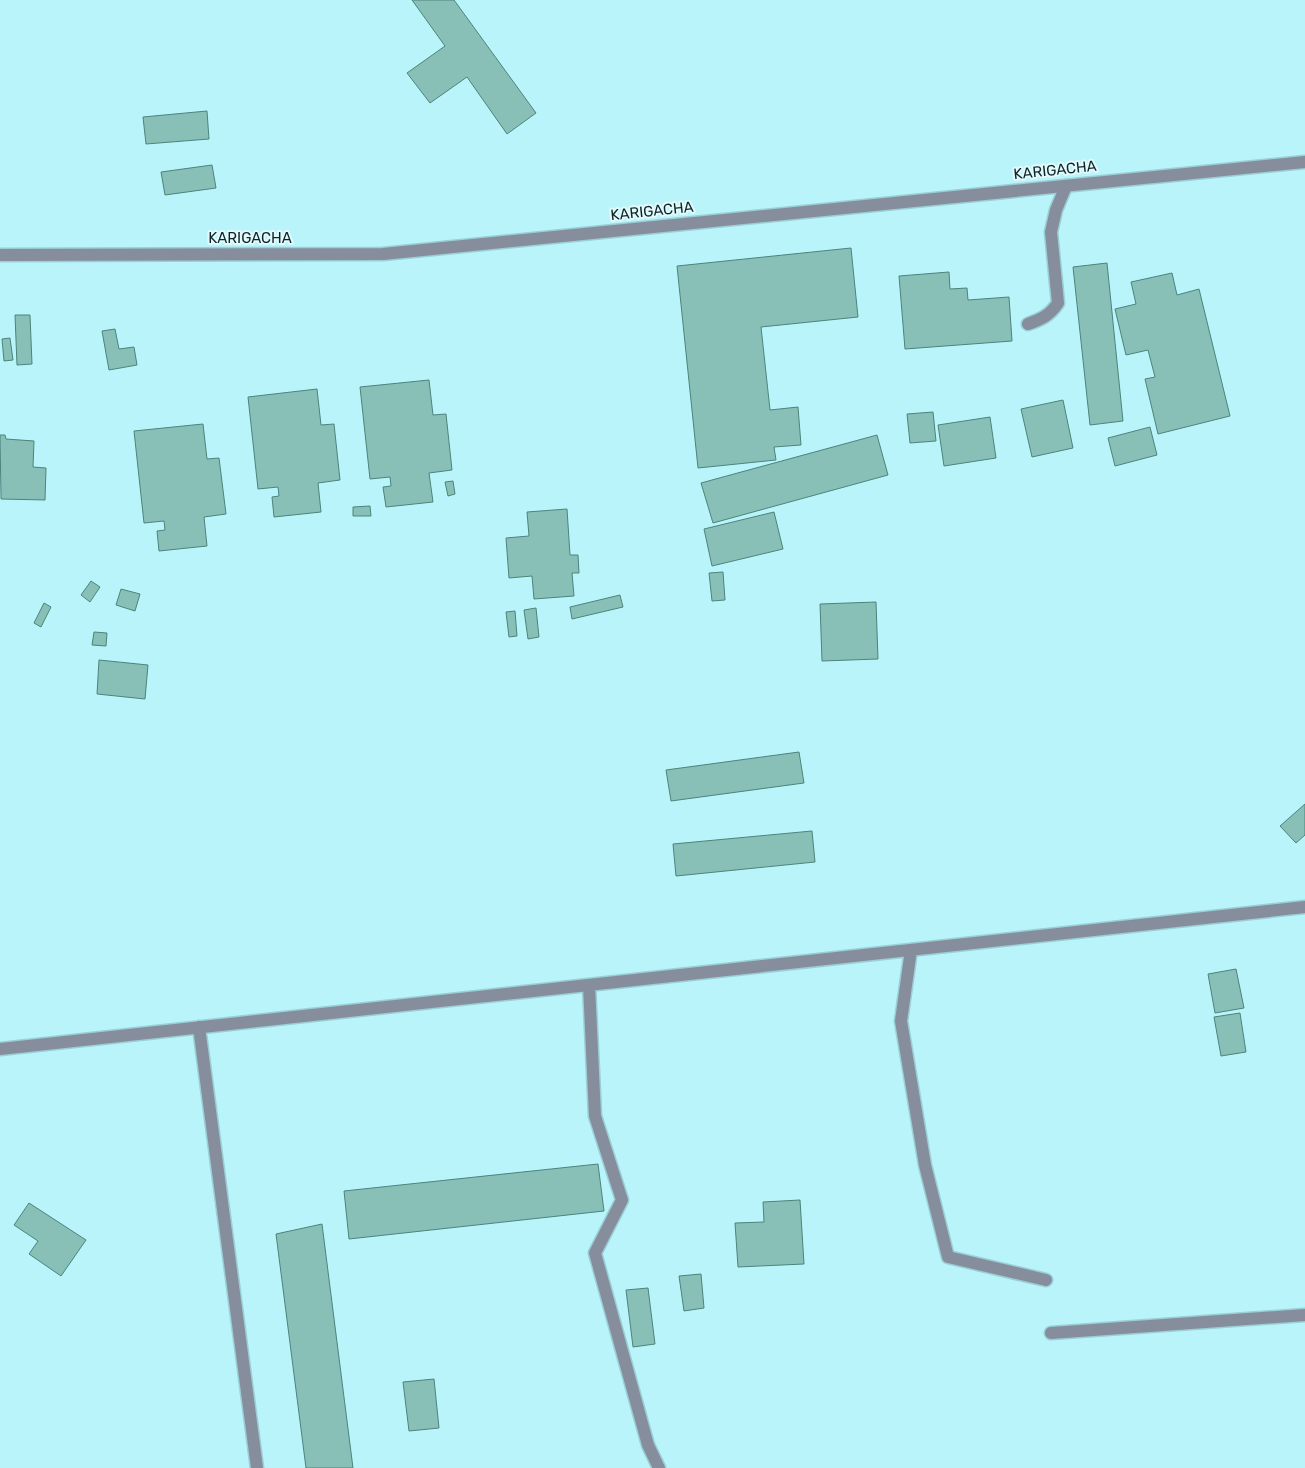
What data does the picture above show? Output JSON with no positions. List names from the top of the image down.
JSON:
{
  "streets": {
    "street": ["KARIGACHA"]
  }
}
